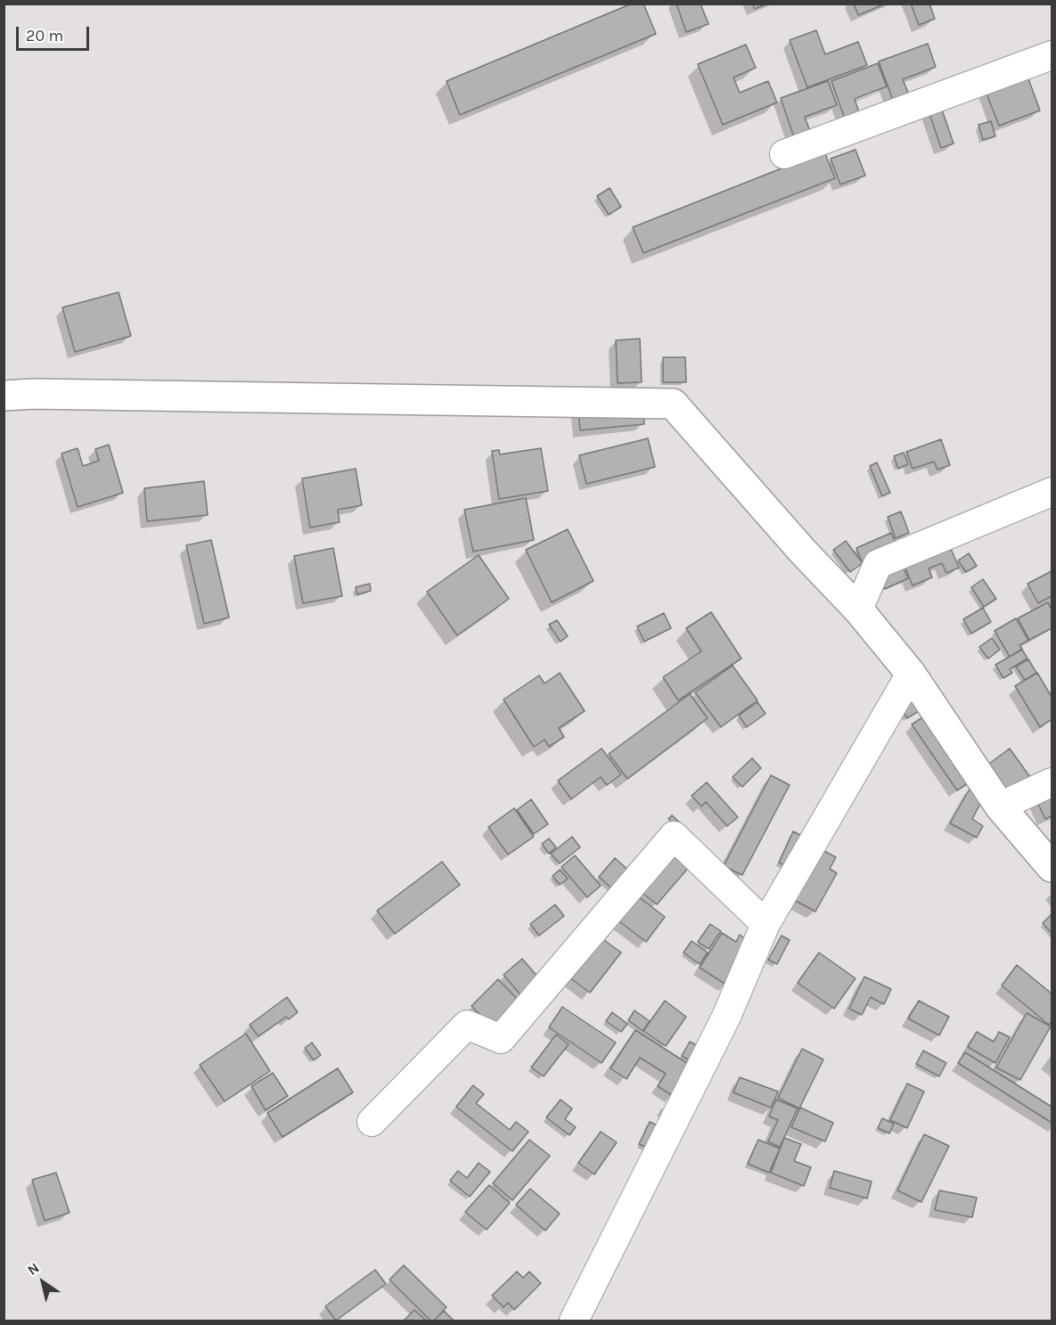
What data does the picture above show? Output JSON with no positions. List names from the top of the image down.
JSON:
{
  "scale_bar": "20 m",
  "north": "top left"
}
